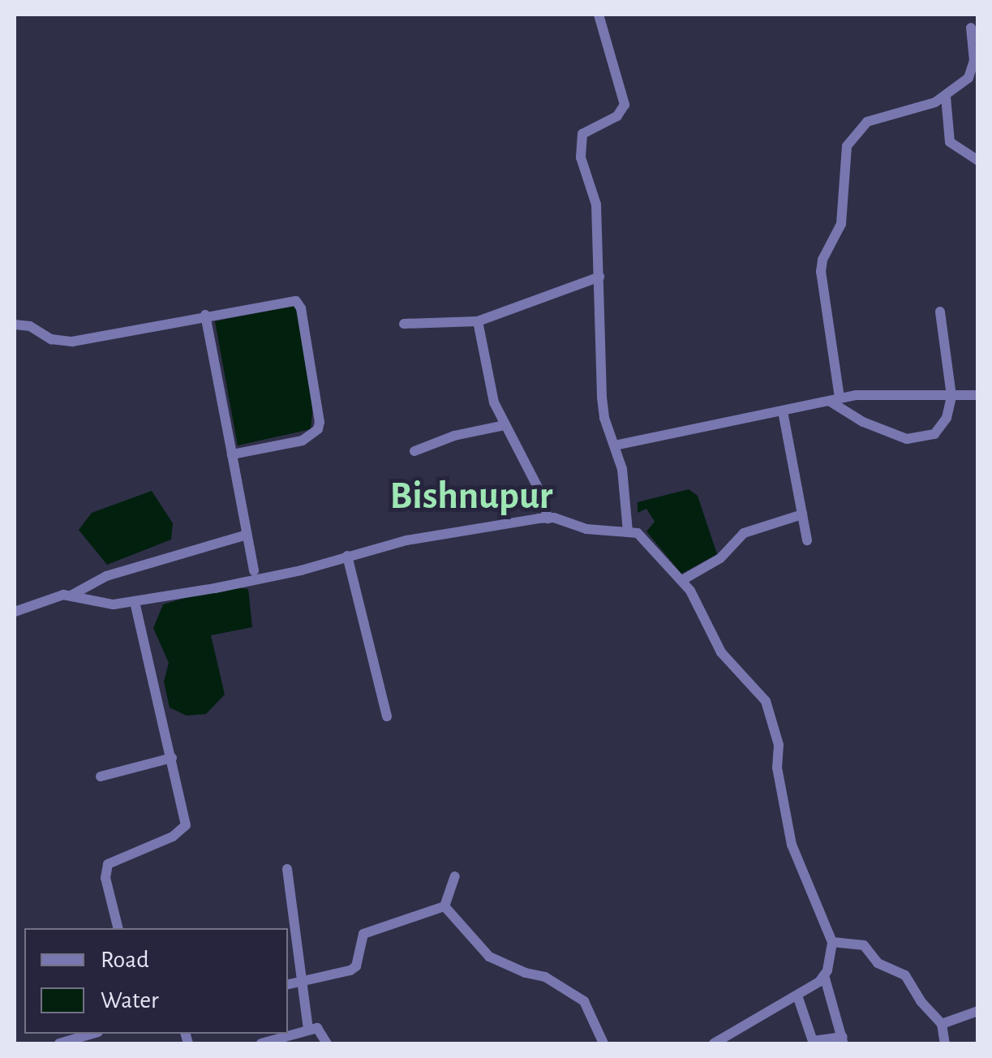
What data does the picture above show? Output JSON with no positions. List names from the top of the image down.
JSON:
{
  "districts": ["Bishnupur"],
  "legend": ["Road", "Water"]
}
